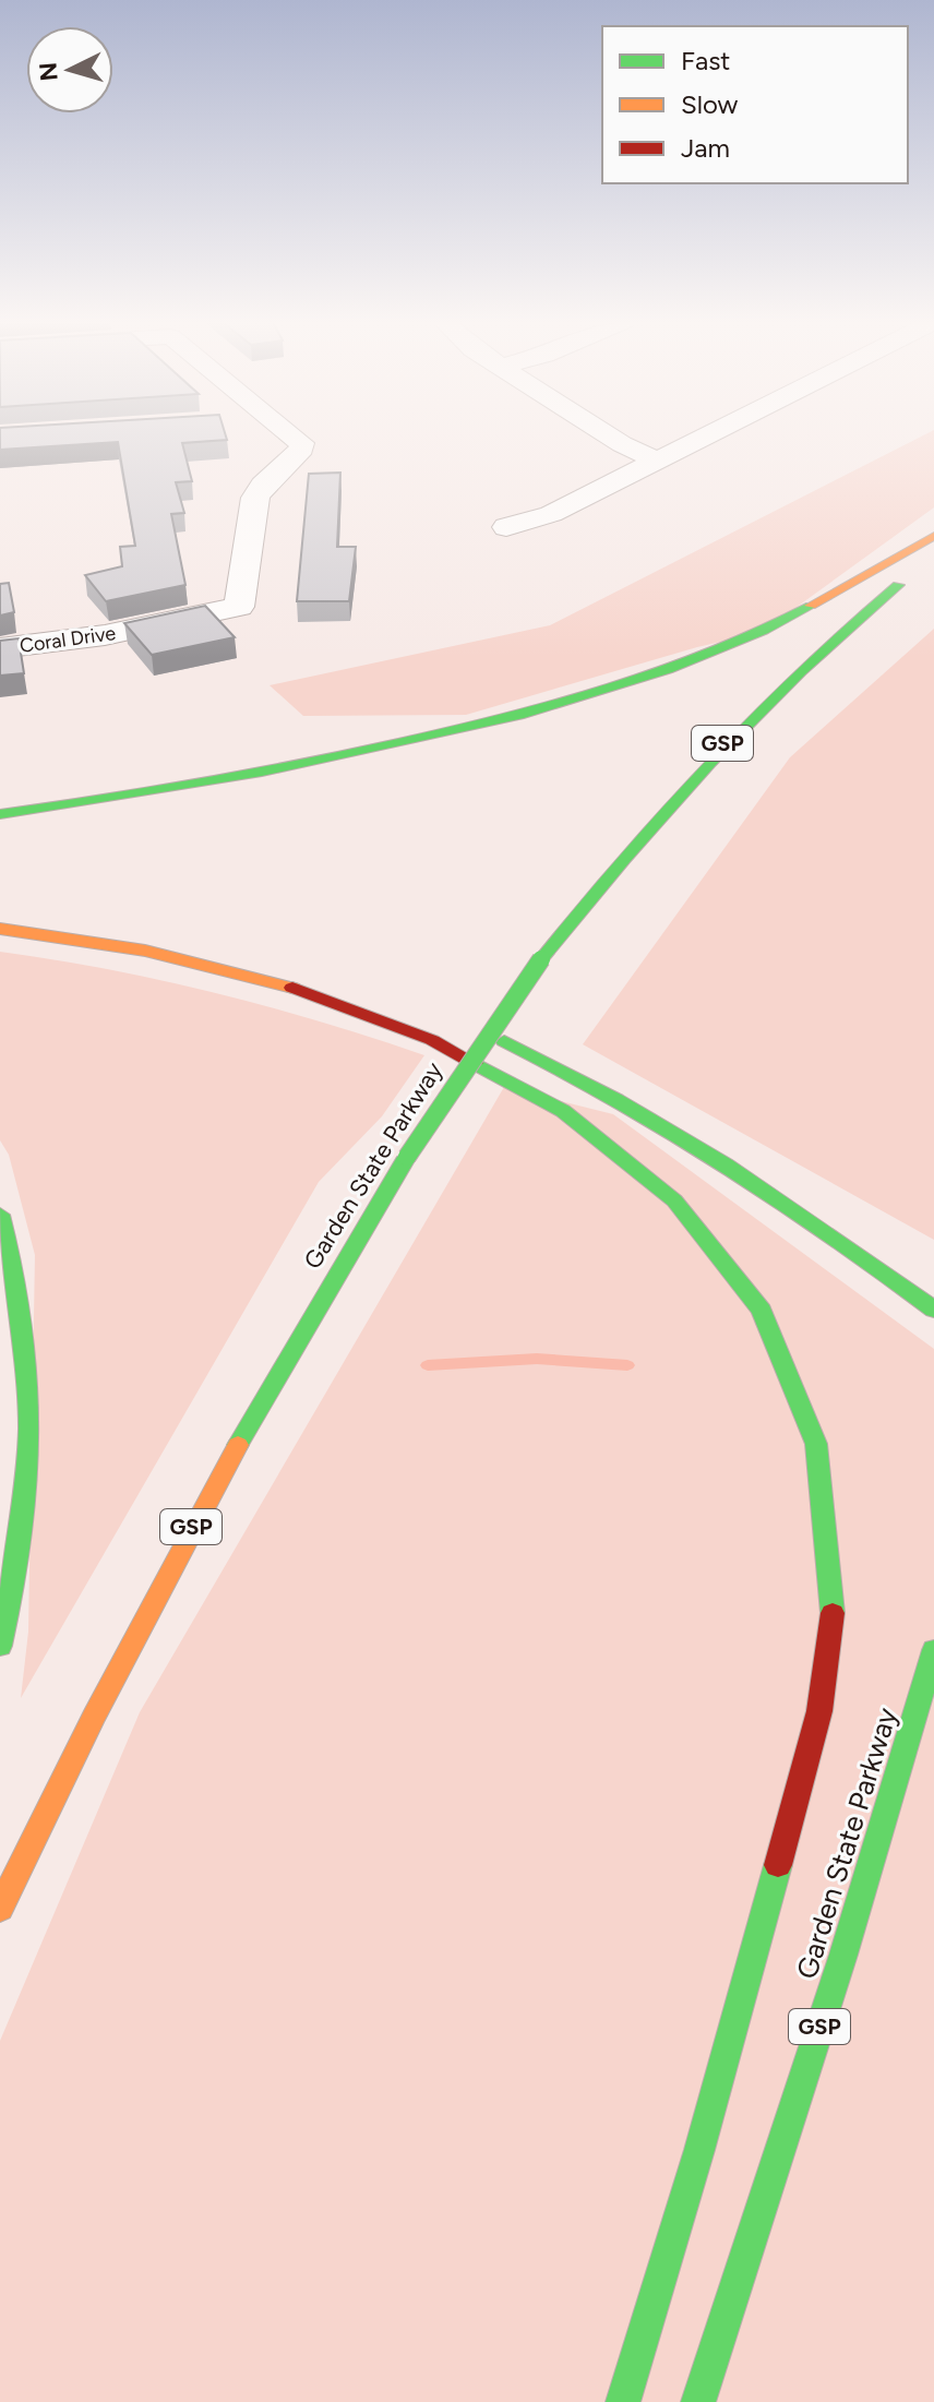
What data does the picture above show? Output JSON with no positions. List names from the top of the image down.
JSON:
{
  "streets": {
    "highway": ["GSP", "Garden State Parkway"],
    "street": ["Coral Drive"]
  },
  "legend": ["Fast", "Slow", "Jam"],
  "north": "left"
}
